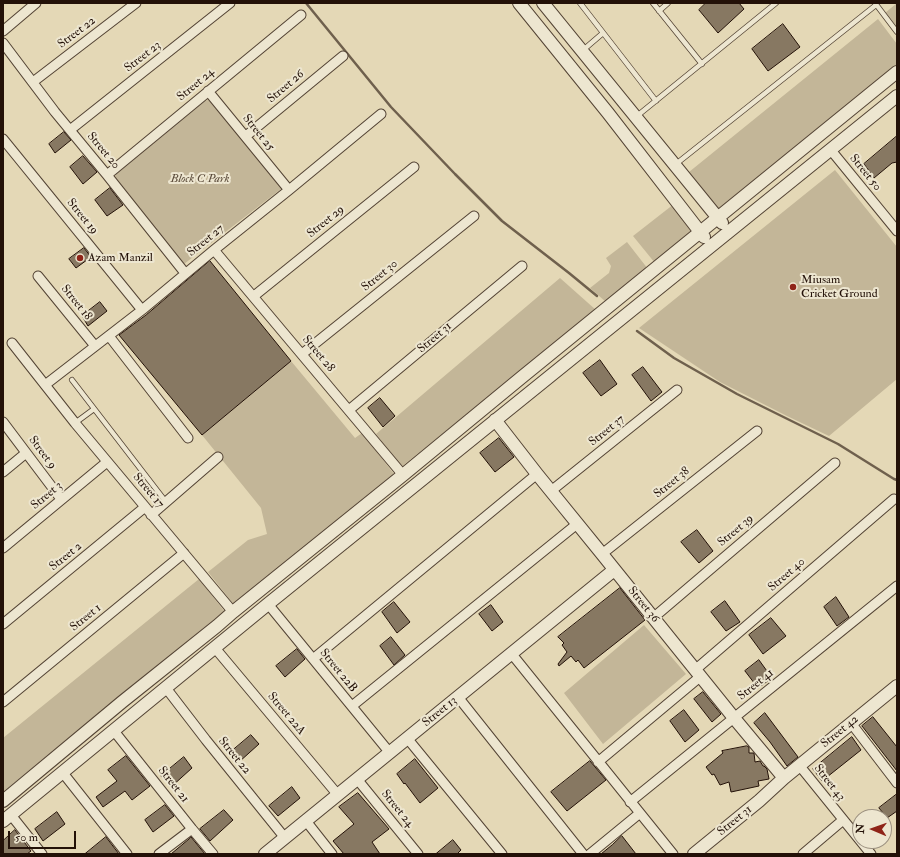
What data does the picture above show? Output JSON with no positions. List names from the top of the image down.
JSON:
{
  "streets": {
    "street": [
      "Street 22",
      "Street 23",
      "Street 24",
      "Street 26",
      "Street 25",
      "Street 20",
      "Street 50",
      "Street 19",
      "Street 29",
      "Street 27",
      "Street 30",
      "Street 18",
      "Street 31",
      "Street 28",
      "Street 37",
      "Street 9",
      "Street 38",
      "Street 17",
      "Street 3",
      "Street 39",
      "Street 2",
      "Street 40",
      "Street 36",
      "Street 1",
      "Street 22B",
      "Street 41",
      "Street 13",
      "Street 22A",
      "Street 42",
      "Street 43",
      "Street 21"
    ]
  },
  "crossings": [
    ["Street 22", "Street 20"],
    ["Street 22", "Street 13"],
    ["Street 23", "Street 20"],
    ["Street 24", "Street 25"],
    ["Street 24", "Street 20"],
    ["Street 24", "Street 13"],
    ["Street 26", "Street 25"],
    ["Street 25", "Street 27"],
    ["Street 20", "Street 27"],
    ["Street 19", "Street 27"],
    ["Street 29", "Street 28"],
    ["Street 27", "Street 18"],
    ["Street 27", "Street 28"],
    ["Street 27", "Street 17"],
    ["Street 30", "Street 28"],
    ["Street 31", "Street 28"],
    ["Street 31", "Street 36"],
    ["Street 31", "Street 42"],
    ["Street 37", "Street 36"],
    ["Street 9", "Street 3"],
    ["Street 38", "Street 36"],
    ["Street 17", "Street 3"],
    ["Street 17", "Street 2"],
    ["Street 17", "Street 1"],
    ["Street 39", "Street 36"],
    ["Street 40", "Street 36"],
    ["Street 36", "Street 41"],
    ["Street 36", "Street 13"],
    ["Street 36", "Street 42"],
    ["Street 22B", "Street 13"],
    ["Street 13", "Street 22A"],
    ["Street 42", "Street 43"]
  ],
  "parks": ["Block C Park"],
  "places": ["Azam Manzil", "Miusam Cricket Ground"],
  "scale_bar": "50 m",
  "north": "left"
}
